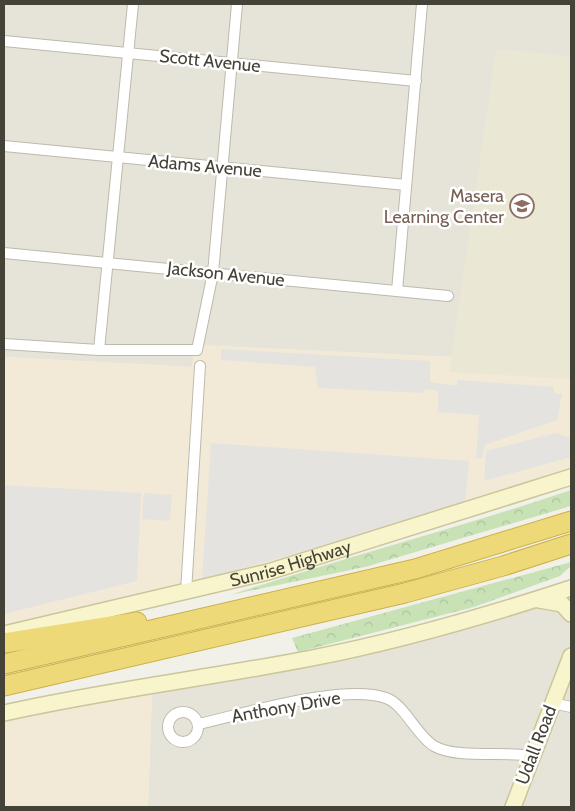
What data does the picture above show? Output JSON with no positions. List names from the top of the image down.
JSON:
{
  "streets": {
    "highway": ["Sunrise Highway"],
    "main road": ["Udall Road"],
    "street": [
      "Scott Avenue",
      "Adams Avenue",
      "Jackson Avenue",
      "Anthony Drive"
    ]
  },
  "crossings": [
    ["Anthony Drive", "Udall Road"]
  ],
  "places": {
    "school or university": ["Masera Learning Center"]
  }
}
